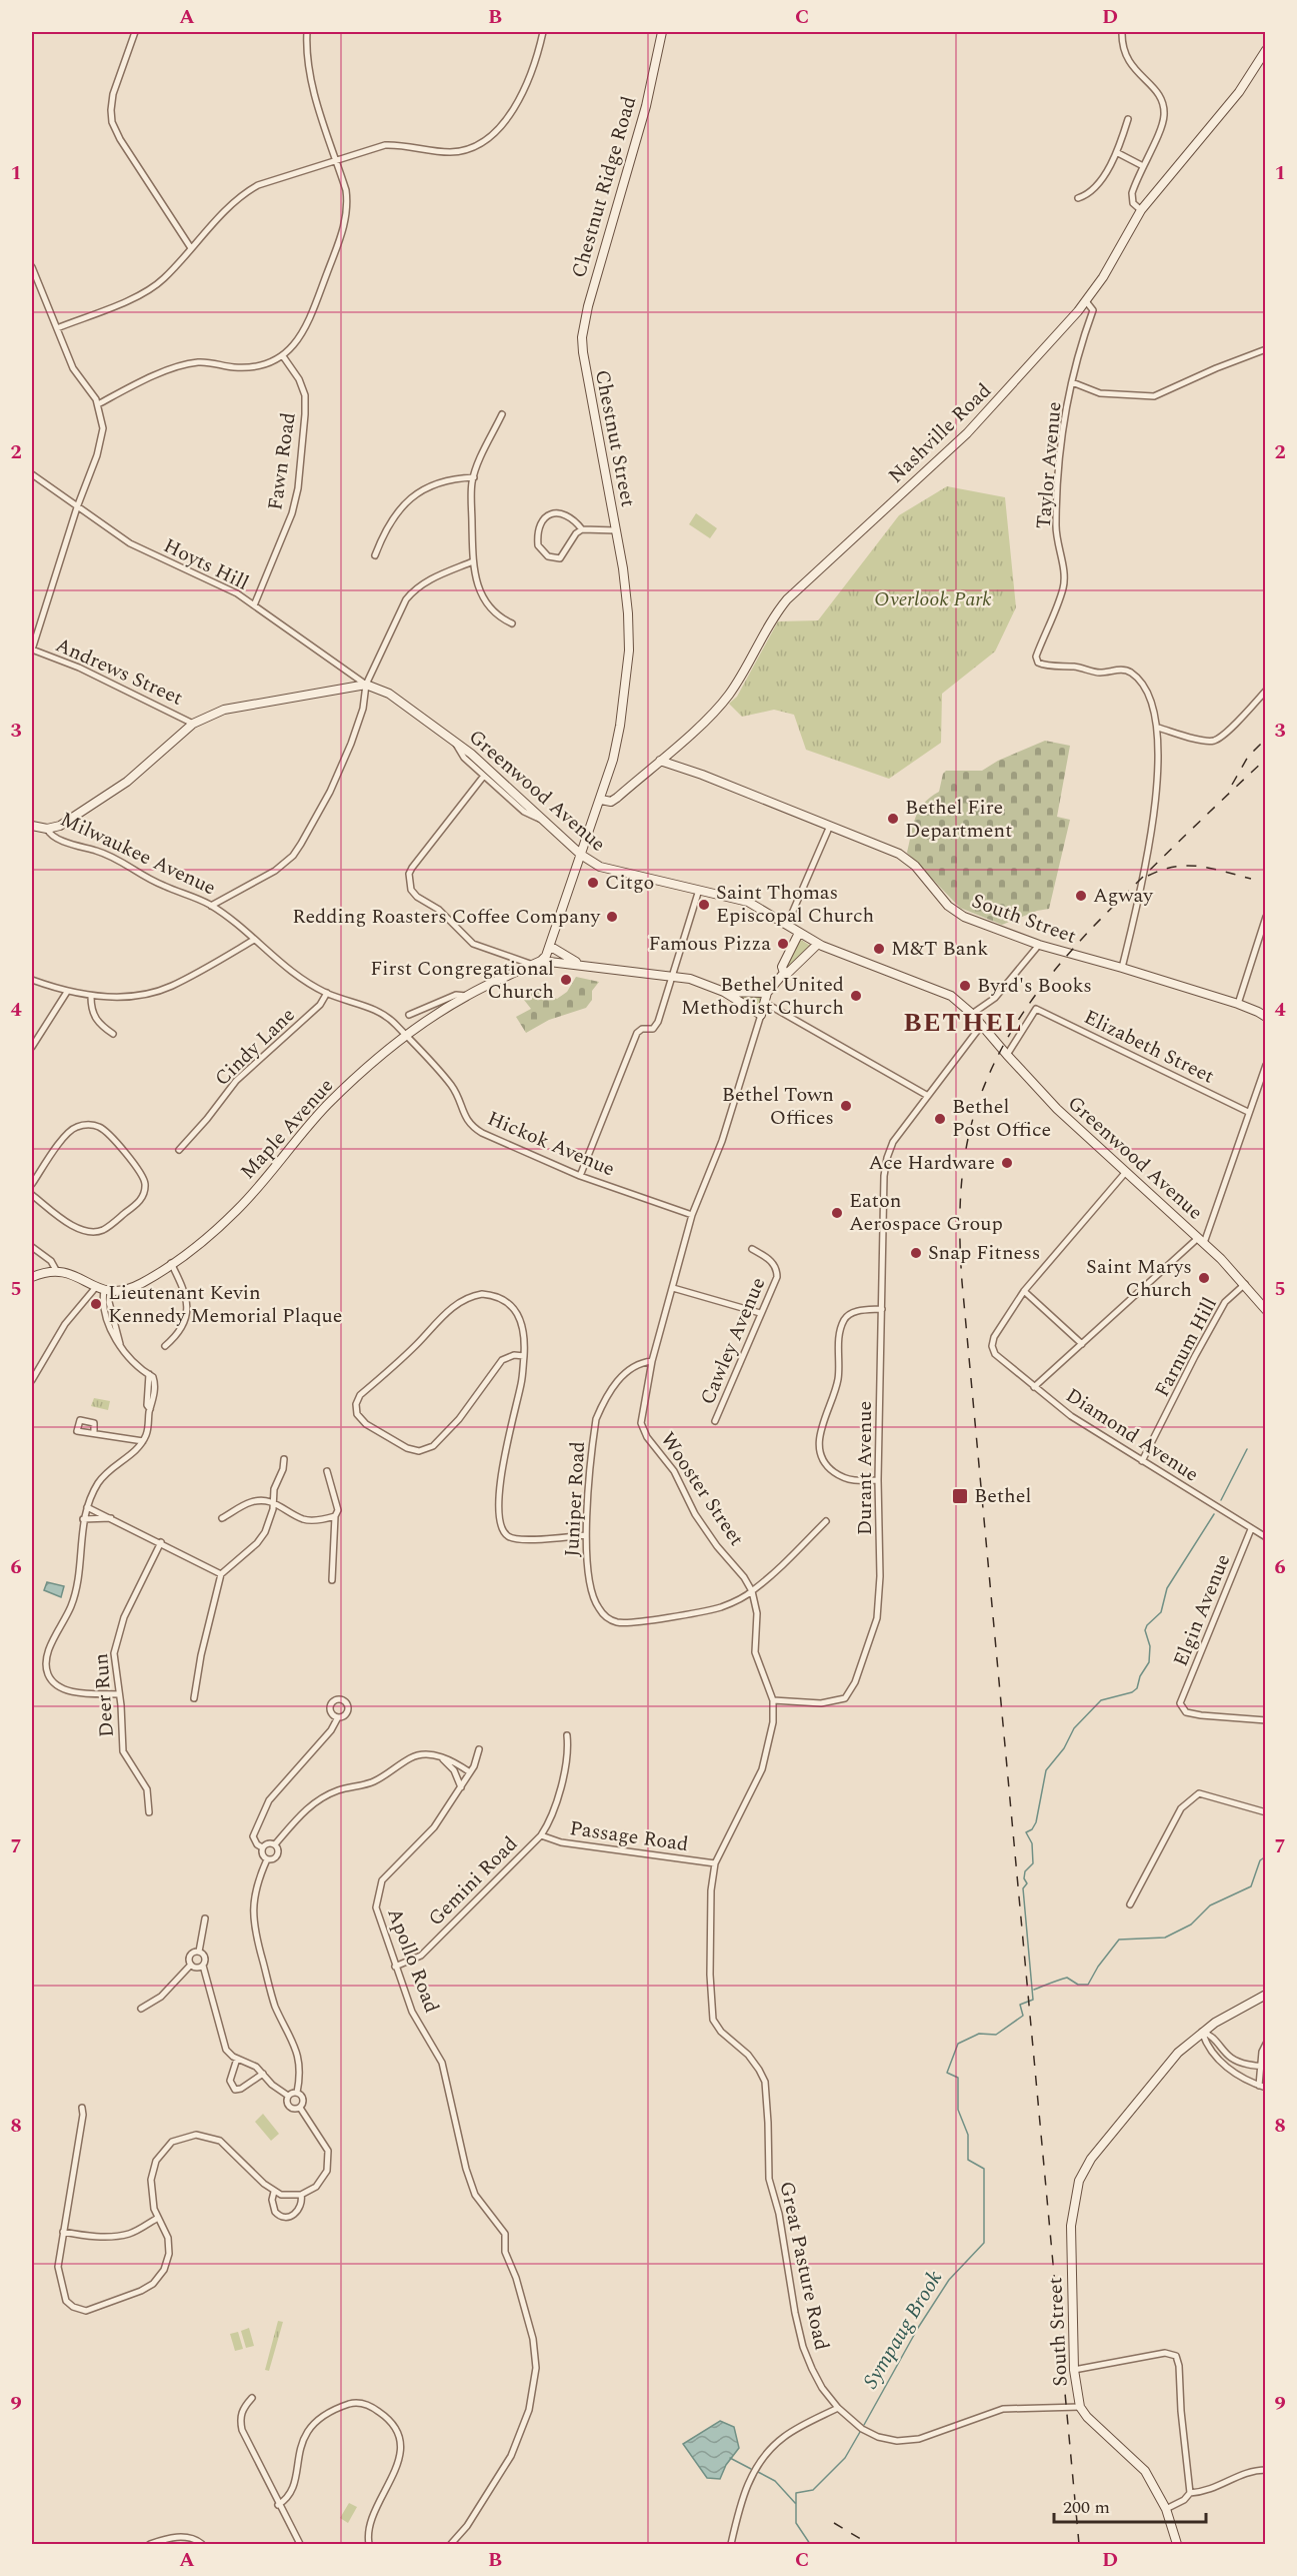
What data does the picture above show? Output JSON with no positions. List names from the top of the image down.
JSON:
{
  "streets": {
    "street": [
      "Chestnut Ridge Road",
      "Nashville Road",
      "Chestnut Street",
      "Fawn Road",
      "Taylor Avenue",
      "Hoyts Hill",
      "Andrews Street",
      "Greenwood Avenue",
      "Milwaukee Avenue",
      "South Street",
      "Cindy Lane",
      "Elizabeth Street",
      "Maple Avenue",
      "Hickok Avenue",
      "Cawley Avenue",
      "Farnum Hill",
      "Diamond Avenue",
      "Durant Avenue",
      "Wooster Street",
      "Juniper Road",
      "Elgin Avenue",
      "Deer Run",
      "Passage Road",
      "Gemini Road",
      "Apollo Road",
      "Great Pasture Road"
    ]
  },
  "crossings": [
    ["Chestnut Ridge Road", "Chestnut Street"],
    ["Nashville Road", "Chestnut Street"],
    ["Nashville Road", "Taylor Avenue"],
    ["Nashville Road", "South Street"],
    ["Chestnut Street", "Greenwood Avenue"],
    ["Chestnut Street", "Maple Avenue"],
    ["Fawn Road", "Hoyts Hill"],
    ["Taylor Avenue", "South Street"],
    ["Hoyts Hill", "Greenwood Avenue"],
    ["Greenwood Avenue", "Elizabeth Street"],
    ["Greenwood Avenue", "Farnum Hill"],
    ["Milwaukee Avenue", "Cindy Lane"],
    ["Milwaukee Avenue", "Maple Avenue"],
    ["Milwaukee Avenue", "Hickok Avenue"],
    ["South Street", "Great Pasture Road"],
    ["Maple Avenue", "Hickok Avenue"],
    ["Hickok Avenue", "Wooster Street"],
    ["Farnum Hill", "Diamond Avenue"],
    ["Diamond Avenue", "Elgin Avenue"],
    ["Durant Avenue", "Wooster Street"],
    ["Wooster Street", "Juniper Road"],
    ["Wooster Street", "Passage Road"],
    ["Wooster Street", "Great Pasture Road"],
    ["Passage Road", "Gemini Road"],
    ["Gemini Road", "Apollo Road"]
  ],
  "districts": ["BETHEL"],
  "water": ["Sympaug Brook"],
  "parks": ["Overlook Park"],
  "places": {
    "other": [
      "Bethel Fire Department",
      "Citgo",
      "Agway",
      "Saint Thomas Episcopal Church",
      "Redding Roasters Coffee Company",
      "Famous Pizza",
      "M&T Bank",
      "First Congregational Church",
      "Byrd's Books",
      "Bethel United Methodist Church",
      "Bethel Town Offices",
      "Bethel Post Office",
      "Ace Hardware",
      "Eaton Aerospace Group",
      "Snap Fitness",
      "Saint Marys Church",
      "Lieutenant Kevin Kennedy Memorial Plaque"
    ],
    "transit": ["Bethel"]
  },
  "scale_bar": "200 m",
  "grid": {
    "columns": [
      "A",
      "B",
      "C",
      "D"
    ],
    "rows": [
      "1",
      "2",
      "3",
      "4",
      "5",
      "6",
      "7",
      "8",
      "9"
    ]
  }
}
